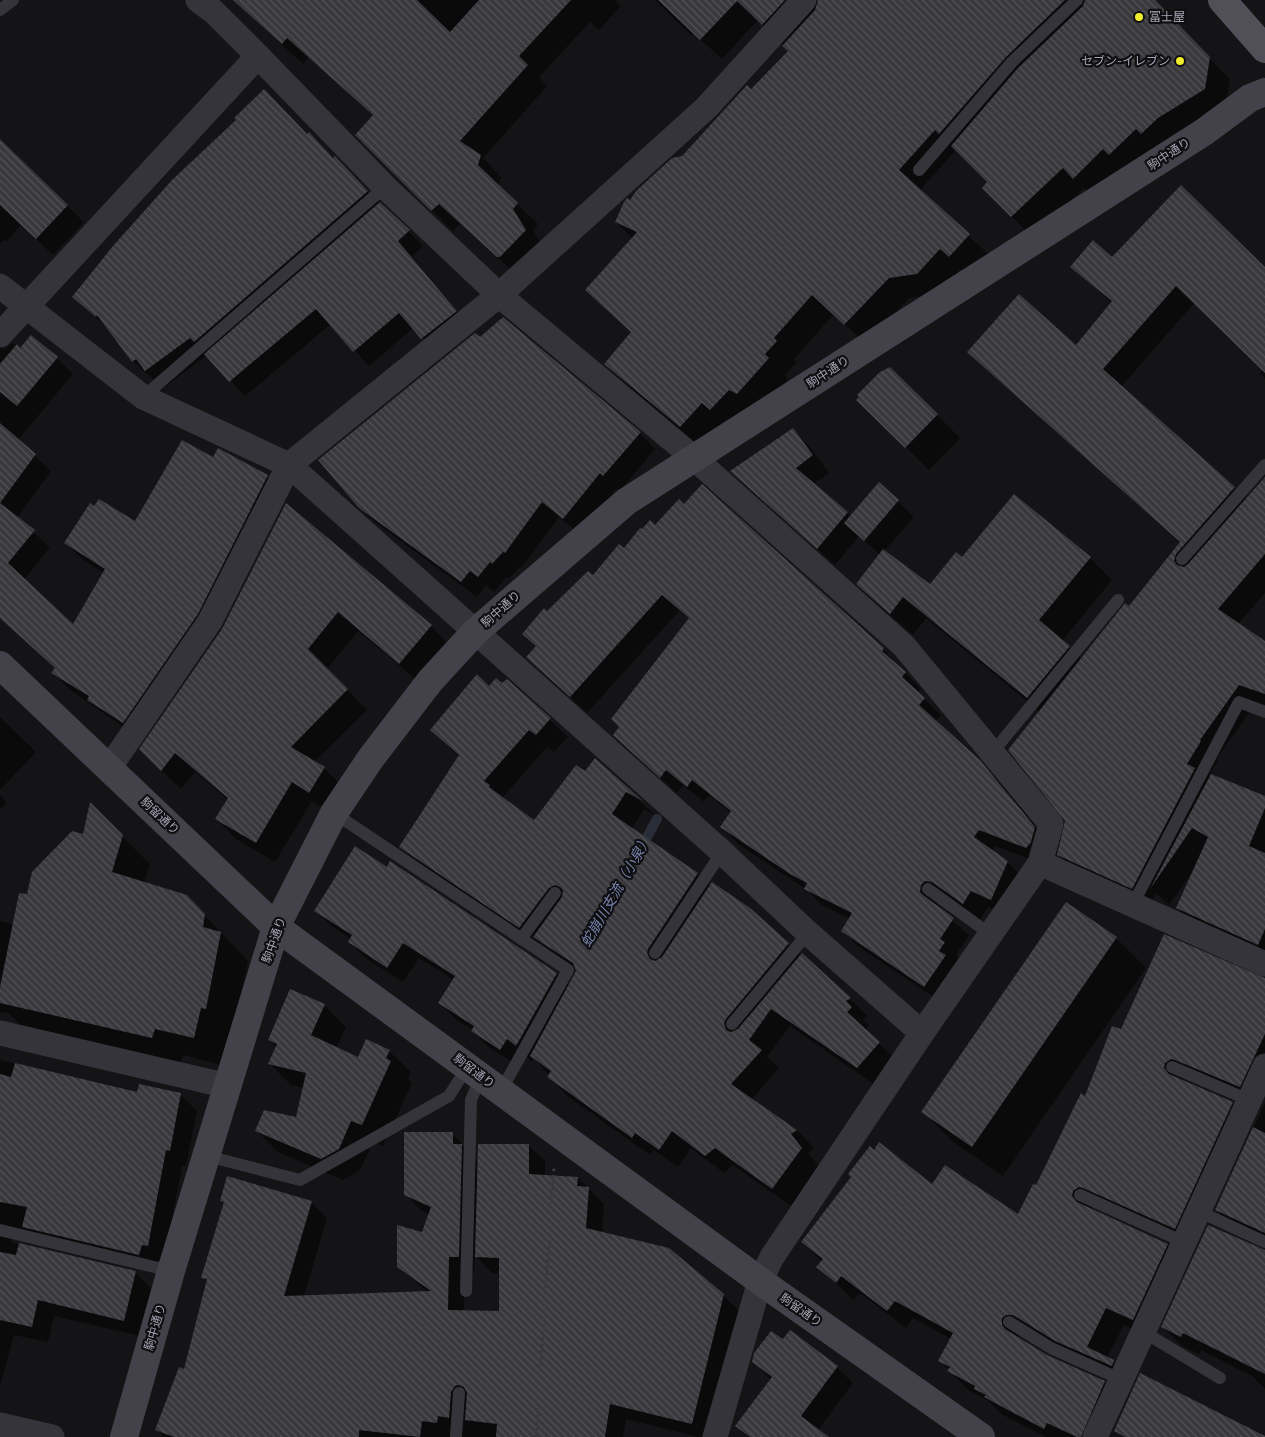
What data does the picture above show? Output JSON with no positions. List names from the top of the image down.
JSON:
{
  "streets": {
    "street": ["駒中通り", "駒留通り"]
  },
  "crossings": [
    ["駒中通り", "駒留通り"]
  ],
  "water": ["蛇崩川支流（小泉）"],
  "places": ["冨士屋", "セブン-イレブン"]
}
